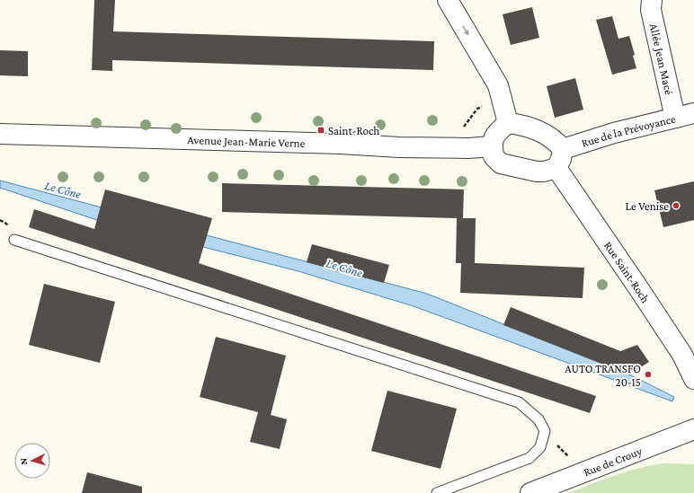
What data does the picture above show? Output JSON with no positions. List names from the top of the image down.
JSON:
{
  "streets": {
    "street": [
      "Allée Jean Macé",
      "Rue de la Prévoyance",
      "Avenue Jean-Marie Verne",
      "Rue Saint-Roch",
      "Rue de Crouy"
    ]
  },
  "crossings": [
    ["Allée Jean Macé", "Rue de la Prévoyance"],
    ["Rue de la Prévoyance", "Avenue Jean-Marie Verne"],
    ["Rue de la Prévoyance", "Rue Saint-Roch"],
    ["Avenue Jean-Marie Verne", "Rue Saint-Roch"]
  ],
  "water": ["Le Cône"],
  "places": {
    "transit": ["Saint-Roch"],
    "other": ["Le Venise", "AUTO TRANSFO 20-15"]
  },
  "north": "left"
}
